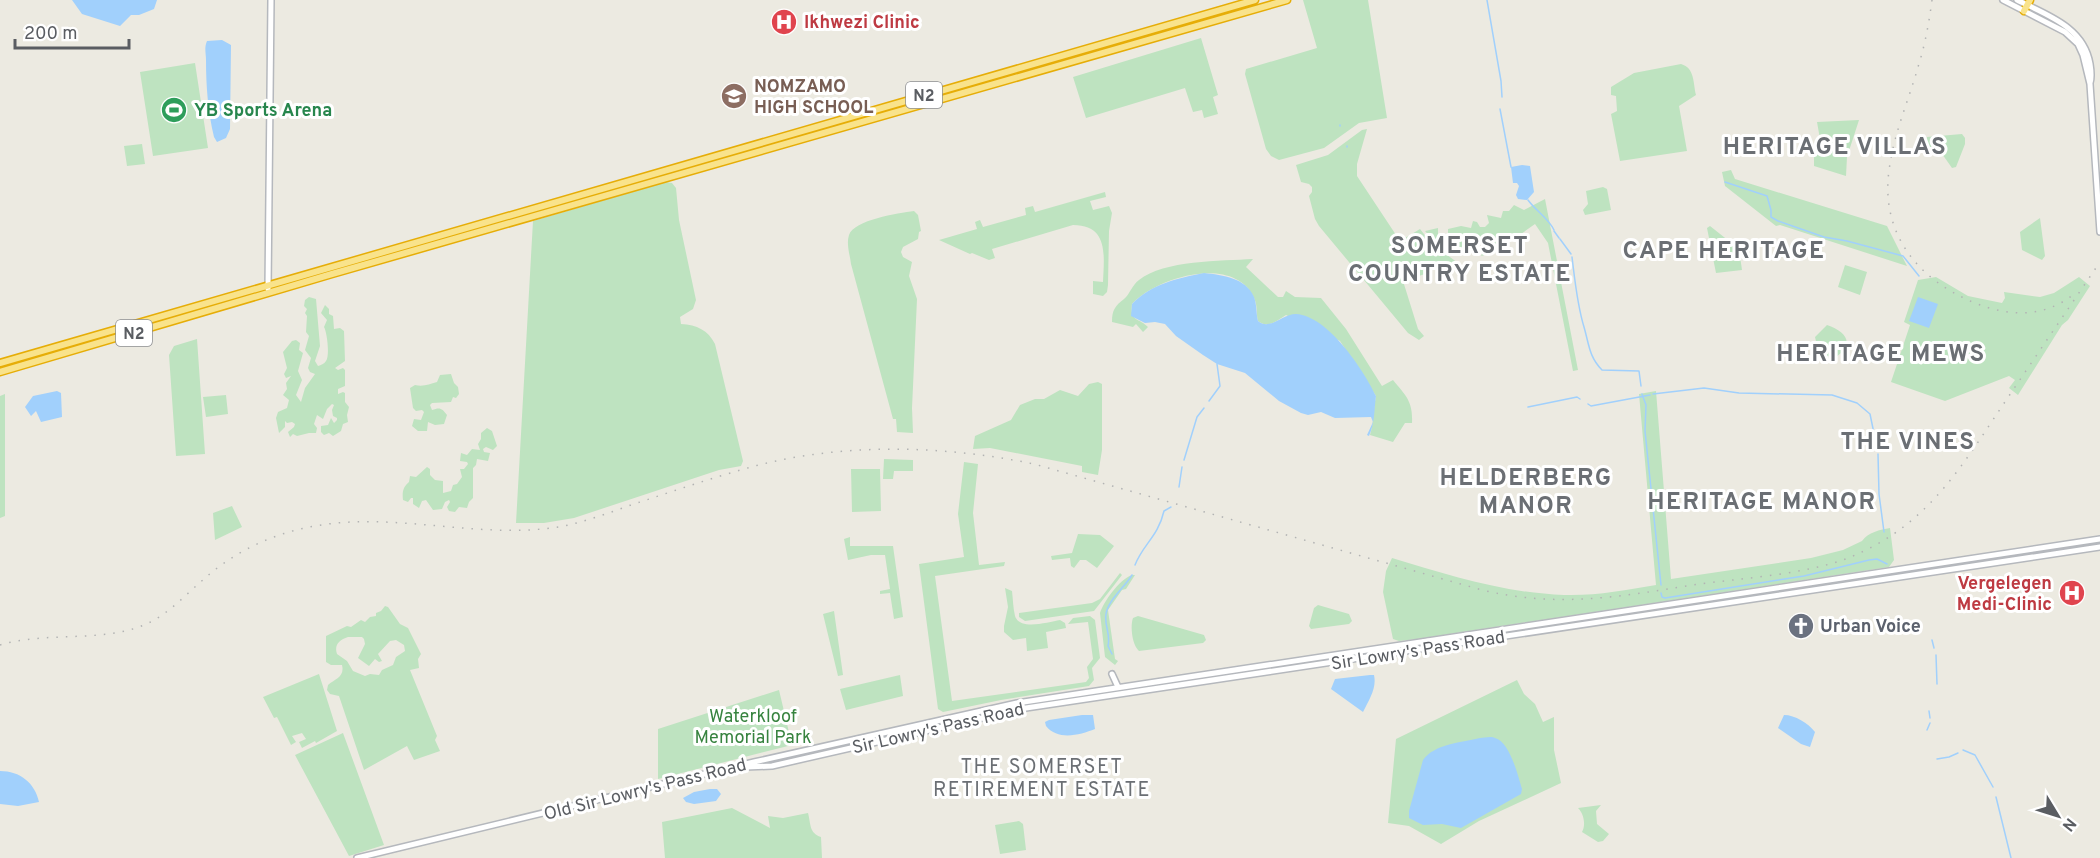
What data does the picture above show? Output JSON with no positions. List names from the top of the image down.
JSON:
{
  "streets": {
    "highway": ["N2"],
    "main road": ["Sir Lowry's Pass Road", "Old Sir Lowry's Pass Road"]
  },
  "crossings": [
    ["Sir Lowry's Pass Road", "Old Sir Lowry's Pass Road"]
  ],
  "districts": [
    "HERITAGE VILLAS",
    "SOMERSET COUNTRY ESTATE",
    "CAPE HERITAGE",
    "HERITAGE MEWS",
    "THE VINES",
    "HELDERBERG MANOR",
    "HERITAGE MANOR",
    "THE SOMERSET RETIREMENT ESTATE"
  ],
  "parks": ["Waterkloof Memorial Park"],
  "places": {
    "hospital": ["Ikhwezi Clinic", "Vergelegen Medi-Clinic"],
    "school or university": ["NOMZAMO HIGH SCHOOL"],
    "sports": ["YB Sports Arena"],
    "church": ["Urban Voice"]
  },
  "scale_bar": "200 m",
  "north": "bottom right"
}
